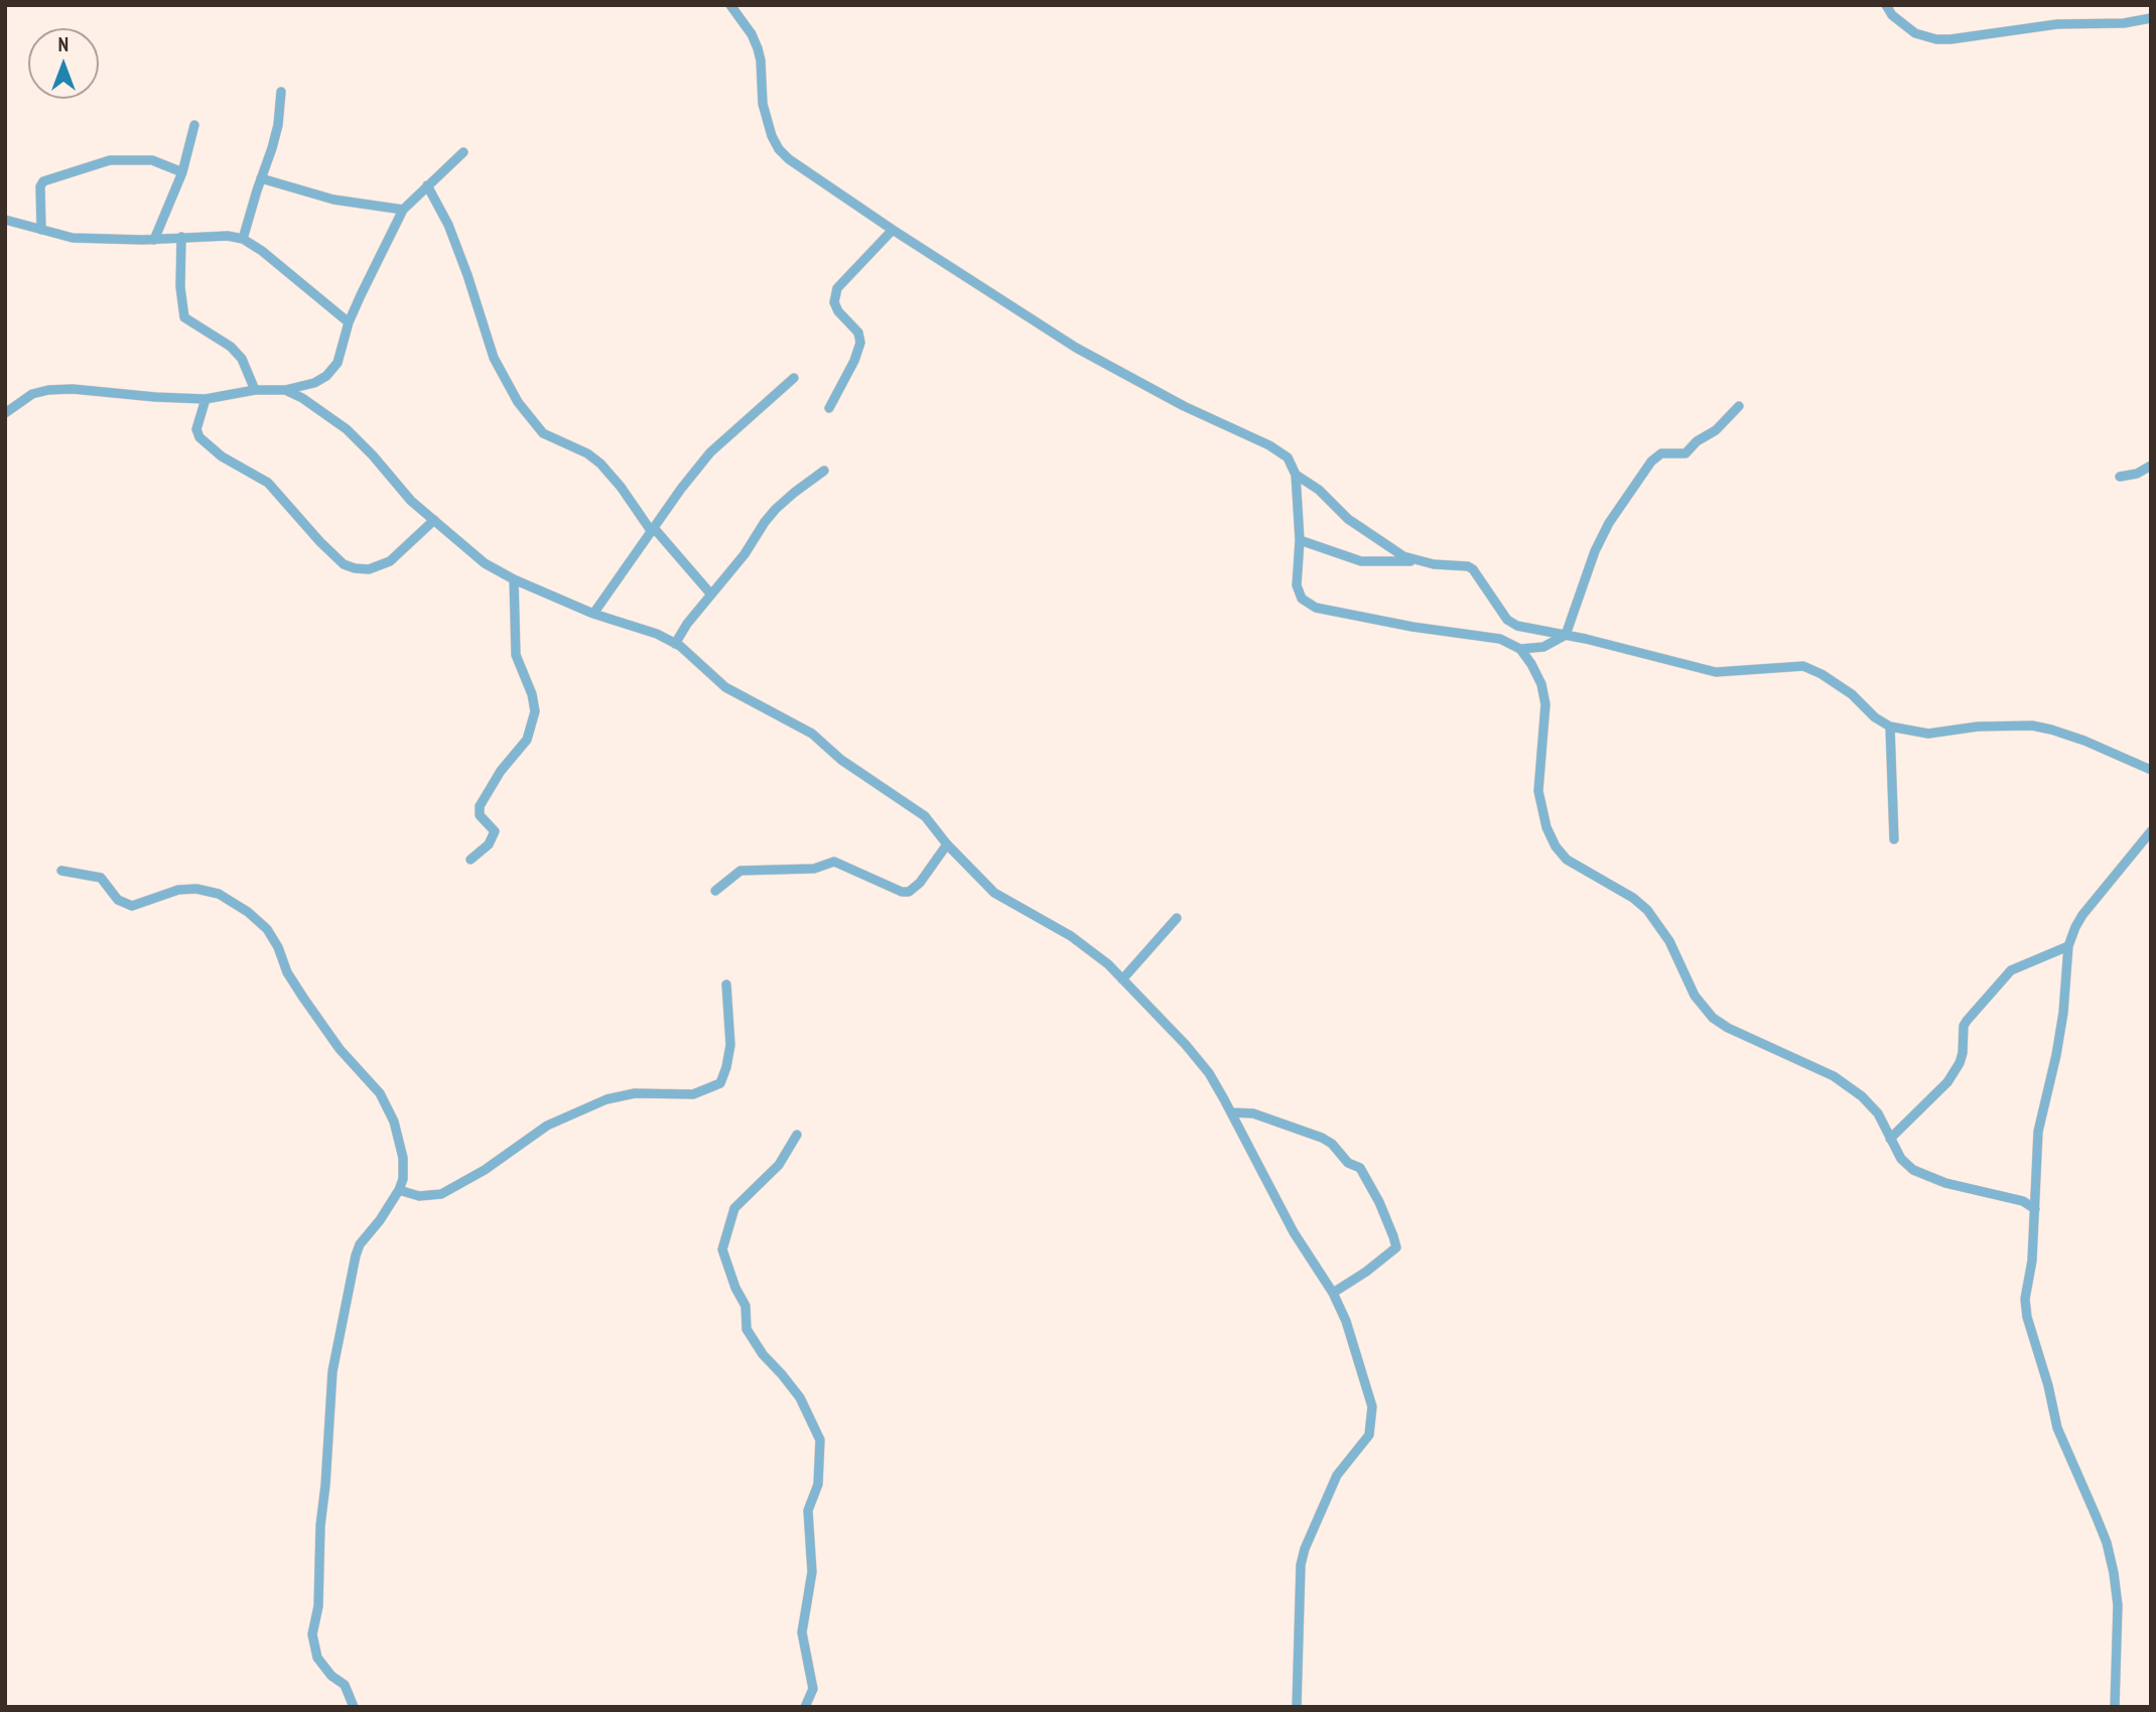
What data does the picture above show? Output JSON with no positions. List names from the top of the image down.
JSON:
{
  "north": "top"
}
